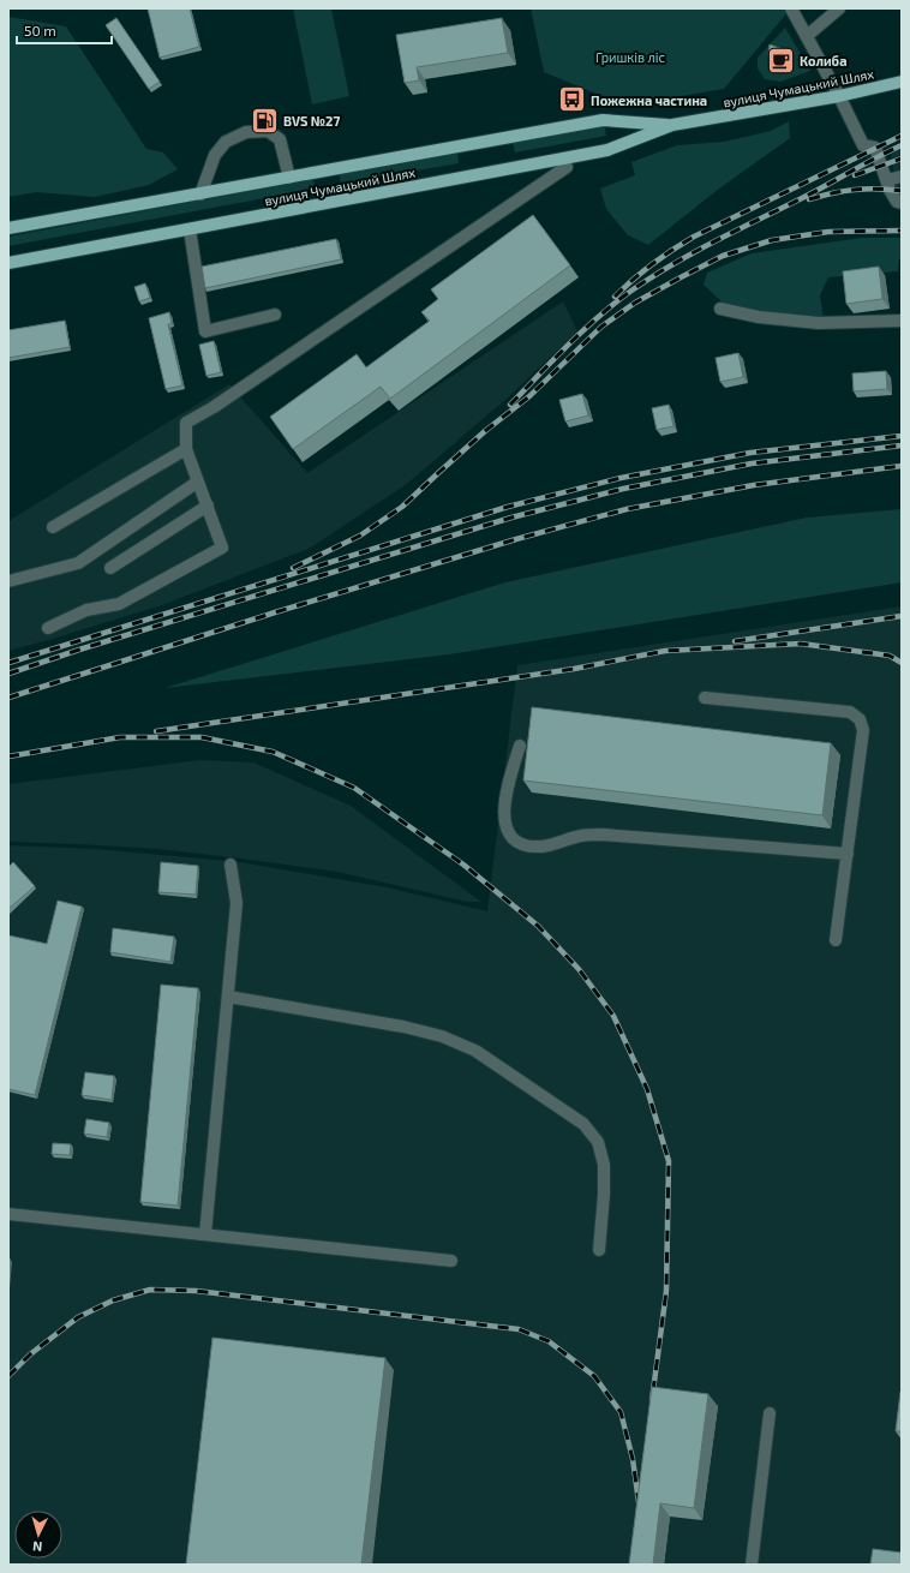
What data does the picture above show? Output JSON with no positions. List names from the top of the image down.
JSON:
{
  "streets": {
    "main road": ["вулиця Чумацький Шлях"]
  },
  "parks": ["Гришків ліс"],
  "places": {
    "cafe": ["Колиба"],
    "bus stop": ["Пожежна частина"],
    "fuel station": ["BVS №27"]
  },
  "scale_bar": "50 m",
  "north": "bottom"
}
